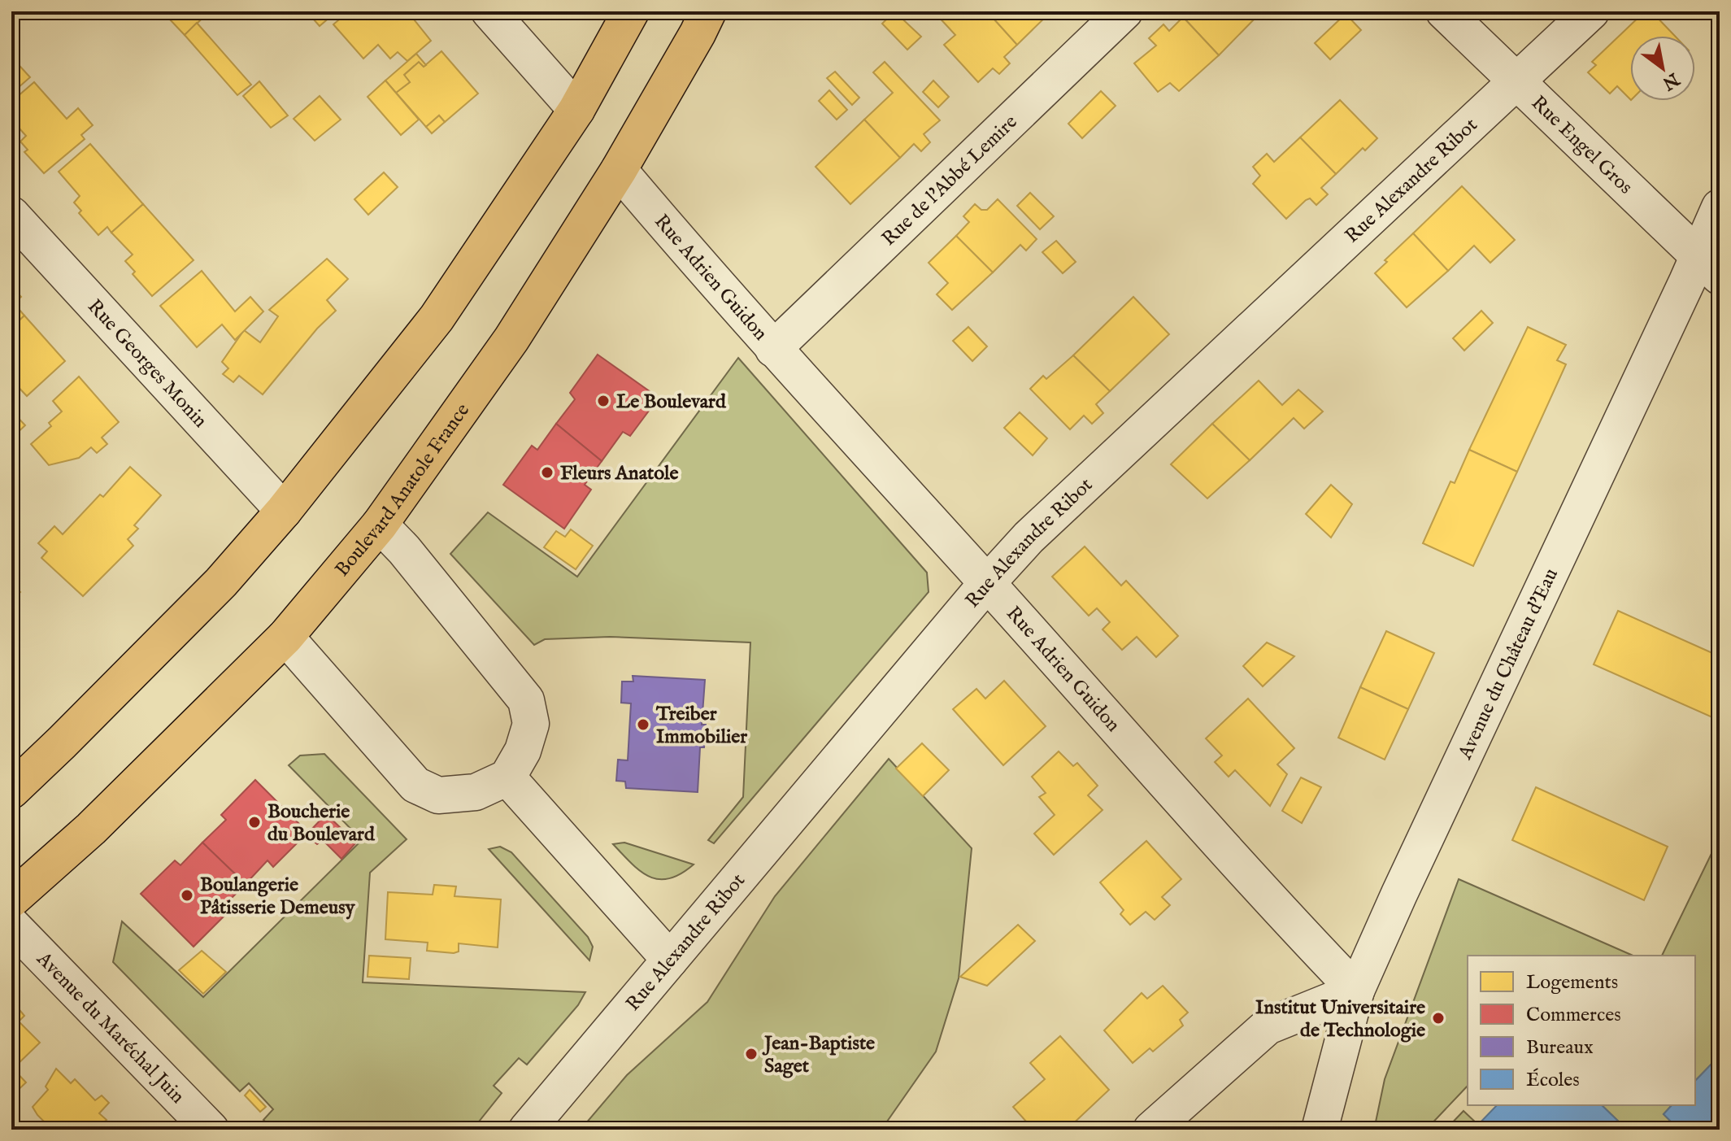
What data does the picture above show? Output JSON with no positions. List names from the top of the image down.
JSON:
{
  "streets": {
    "main road": ["Boulevard Anatole France"],
    "street": [
      "Rue Engel Gros",
      "Rue de l'Abbé Lemire",
      "Rue Alexandre Ribot",
      "Rue Adrien Guidon",
      "Rue Georges Monin",
      "Avenue du Château d'Eau",
      "Avenue du Maréchal Juin"
    ]
  },
  "crossings": [
    ["Rue Engel Gros", "Rue Alexandre Ribot"],
    ["Rue Engel Gros", "Avenue du Château d'Eau"],
    ["Rue de l'Abbé Lemire", "Rue Adrien Guidon"],
    ["Rue Alexandre Ribot", "Rue Adrien Guidon"],
    ["Rue Adrien Guidon", "Boulevard Anatole France"],
    ["Rue Adrien Guidon", "Avenue du Château d'Eau"]
  ],
  "places": [
    "Le Boulevard",
    "Fleurs Anatole",
    "Treiber Immobilier",
    "Boucherie du Boulevard",
    "Boulangerie Pâtisserie Demeusy",
    "Institut Universitaire de Technologie",
    "Jean-Baptiste Saget"
  ],
  "legend": [
    "Logements",
    "Commerces",
    "Bureaux",
    "Écoles"
  ],
  "north": "bottom right"
}
